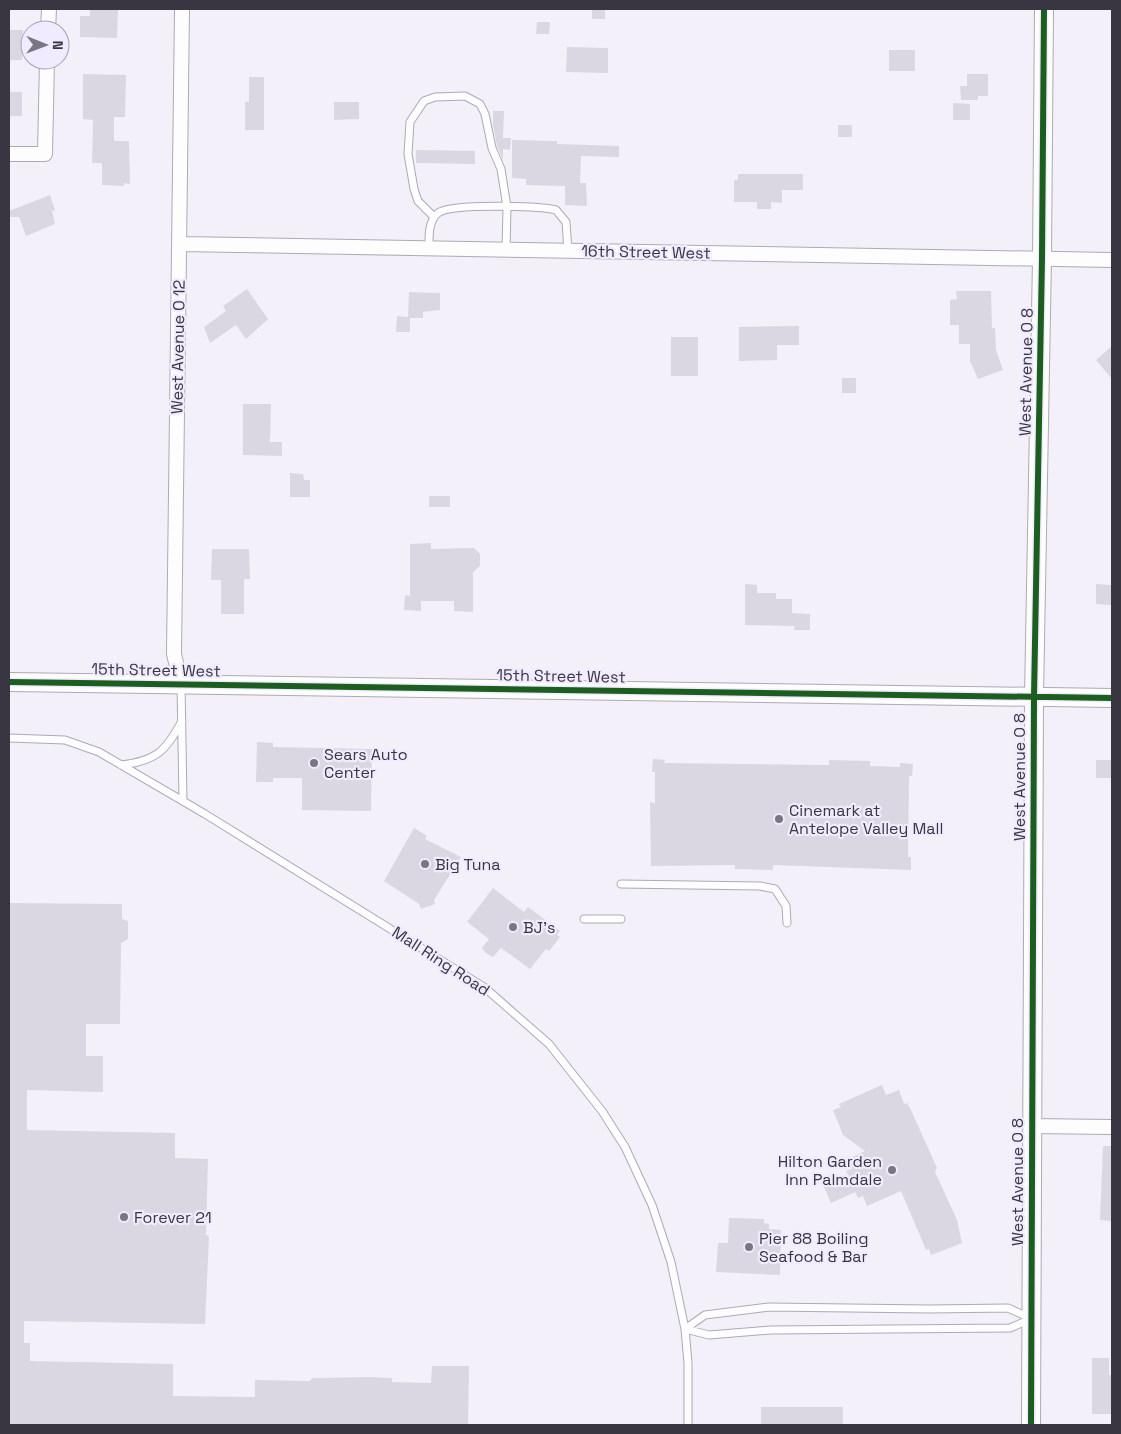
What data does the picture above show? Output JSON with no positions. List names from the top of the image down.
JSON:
{
  "streets": {
    "street": [
      "16th Street West",
      "West Avenue O 12",
      "West Avenue O 8",
      "15th Street West"
    ],
    "lane": ["Mall Ring Road"]
  },
  "crossings": [
    ["16th Street West", "West Avenue O 12"],
    ["16th Street West", "West Avenue O 8"],
    ["West Avenue O 12", "15th Street West"],
    ["West Avenue O 8", "15th Street West"]
  ],
  "places": [
    "Sears Auto Center",
    "Cinemark at Antelope Valley Mall",
    "Big Tuna",
    "BJ's",
    "Hilton Garden Inn Palmdale",
    "Forever 21",
    "Pier 88 Boiling Seafood & Bar"
  ],
  "north": "right"
}
